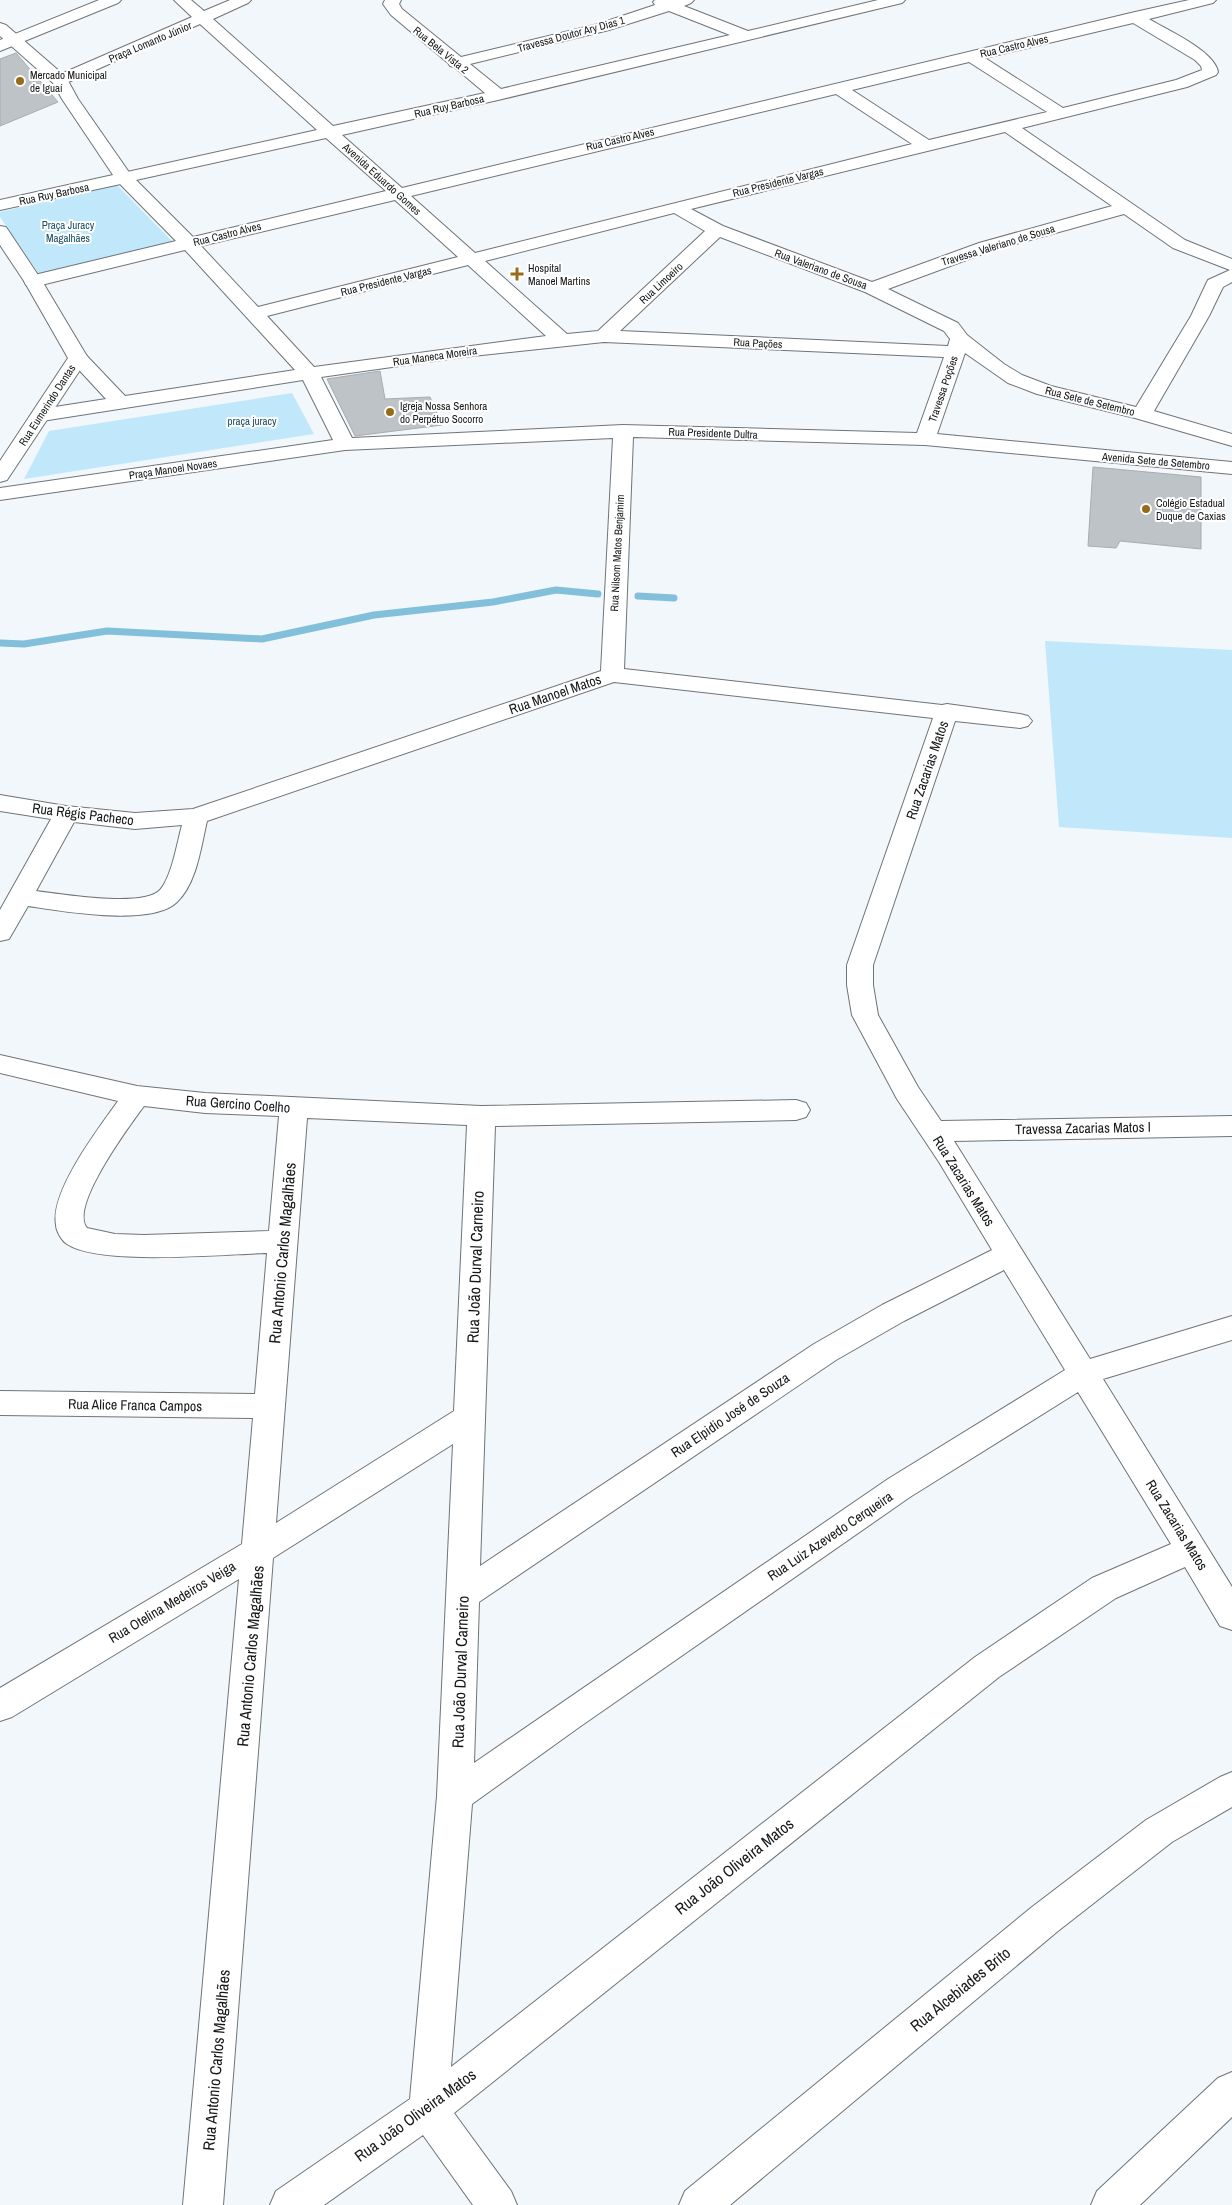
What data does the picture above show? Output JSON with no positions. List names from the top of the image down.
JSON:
{
  "streets": {
    "street": [
      "Travessa Doutor Ary Dias 1",
      "Praça Lomanto Júnior",
      "Rua Castro Alves",
      "Rua Bela Vista 2",
      "Rua Ruy Barbosa",
      "Avenida Eduardo Gomes",
      "Rua Presidente Vargas",
      "Travessa Valeriano de Sousa",
      "Rua Valeriano de Sousa",
      "Rua Limoeiro",
      "Rua Pações",
      "Rua Maneca Moreira",
      "Travessa Poções",
      "Rua Sete de Setembro",
      "Rua Eumerindo Dantas",
      "Rua Presidente Dultra",
      "Avenida Sete de Setembro",
      "Praça Manoel Novaes",
      "Rua Nilsom Matos Benjamim",
      "Rua Manoel Matos",
      "Rua Zacarias Matos",
      "Rua Régis Pacheco",
      "Rua Gercino Coelho",
      "Travessa Zacarias Matos I",
      "Rua Antonio Carlos Magalhães",
      "Rua João Durval Carneiro",
      "Rua Alice Franca Campos",
      "Rua Elpidio José de Souza",
      "Rua Luiz Azevedo Cerqueira",
      "Rua Otelina Medeiros Veiga",
      "Rua João Oliveira Matos",
      "Rua Alcebiades Brito"
    ]
  },
  "crossings": [
    ["Travessa Doutor Ary Dias 1", "Rua Bela Vista 2"],
    ["Praça Lomanto Júnior", "Avenida Eduardo Gomes"],
    ["Rua Castro Alves", "Avenida Eduardo Gomes"],
    ["Rua Castro Alves", "Rua Presidente Vargas"],
    ["Rua Castro Alves", "Rua Eumerindo Dantas"],
    ["Rua Bela Vista 2", "Rua Ruy Barbosa"],
    ["Rua Ruy Barbosa", "Avenida Eduardo Gomes"],
    ["Avenida Eduardo Gomes", "Rua Presidente Vargas"],
    ["Avenida Eduardo Gomes", "Rua Pações"],
    ["Avenida Eduardo Gomes", "Rua Maneca Moreira"],
    ["Rua Presidente Vargas", "Rua Valeriano de Sousa"],
    ["Travessa Valeriano de Sousa", "Rua Valeriano de Sousa"],
    ["Rua Valeriano de Sousa", "Rua Limoeiro"],
    ["Rua Valeriano de Sousa", "Rua Pações"],
    ["Rua Valeriano de Sousa", "Travessa Poções"],
    ["Rua Valeriano de Sousa", "Rua Sete de Setembro"],
    ["Rua Limoeiro", "Rua Pações"],
    ["Rua Pações", "Rua Maneca Moreira"],
    ["Rua Pações", "Travessa Poções"],
    ["Rua Pações", "Rua Sete de Setembro"],
    ["Travessa Poções", "Rua Sete de Setembro"],
    ["Travessa Poções", "Rua Presidente Dultra"],
    ["Rua Presidente Dultra", "Avenida Sete de Setembro"],
    ["Rua Presidente Dultra", "Praça Manoel Novaes"],
    ["Rua Presidente Dultra", "Rua Nilsom Matos Benjamim"],
    ["Rua Nilsom Matos Benjamim", "Rua Manoel Matos"],
    ["Rua Manoel Matos", "Rua Zacarias Matos"],
    ["Rua Manoel Matos", "Rua Régis Pacheco"],
    ["Rua Zacarias Matos", "Travessa Zacarias Matos I"],
    ["Rua Zacarias Matos", "Rua Elpidio José de Souza"],
    ["Rua Zacarias Matos", "Rua Luiz Azevedo Cerqueira"],
    ["Rua Zacarias Matos", "Rua João Oliveira Matos"],
    ["Rua Gercino Coelho", "Rua Antonio Carlos Magalhães"],
    ["Rua Gercino Coelho", "Rua João Durval Carneiro"],
    ["Rua Antonio Carlos Magalhães", "Rua Alice Franca Campos"],
    ["Rua Antonio Carlos Magalhães", "Rua Otelina Medeiros Veiga"],
    ["Rua João Durval Carneiro", "Rua Elpidio José de Souza"],
    ["Rua João Durval Carneiro", "Rua Luiz Azevedo Cerqueira"],
    ["Rua João Durval Carneiro", "Rua Otelina Medeiros Veiga"],
    ["Rua João Durval Carneiro", "Rua João Oliveira Matos"]
  ],
  "parks": ["Praça Juracy Magalhães", "praça juracy"],
  "places": {
    "other": ["Mercado Municipal de Iguaí", "Igreja Nossa Senhora do Perpétuo Socorro", "Colégio Estadual Duque de Caxias"],
    "health": ["Hospital Manoel Martins"]
  }
}
